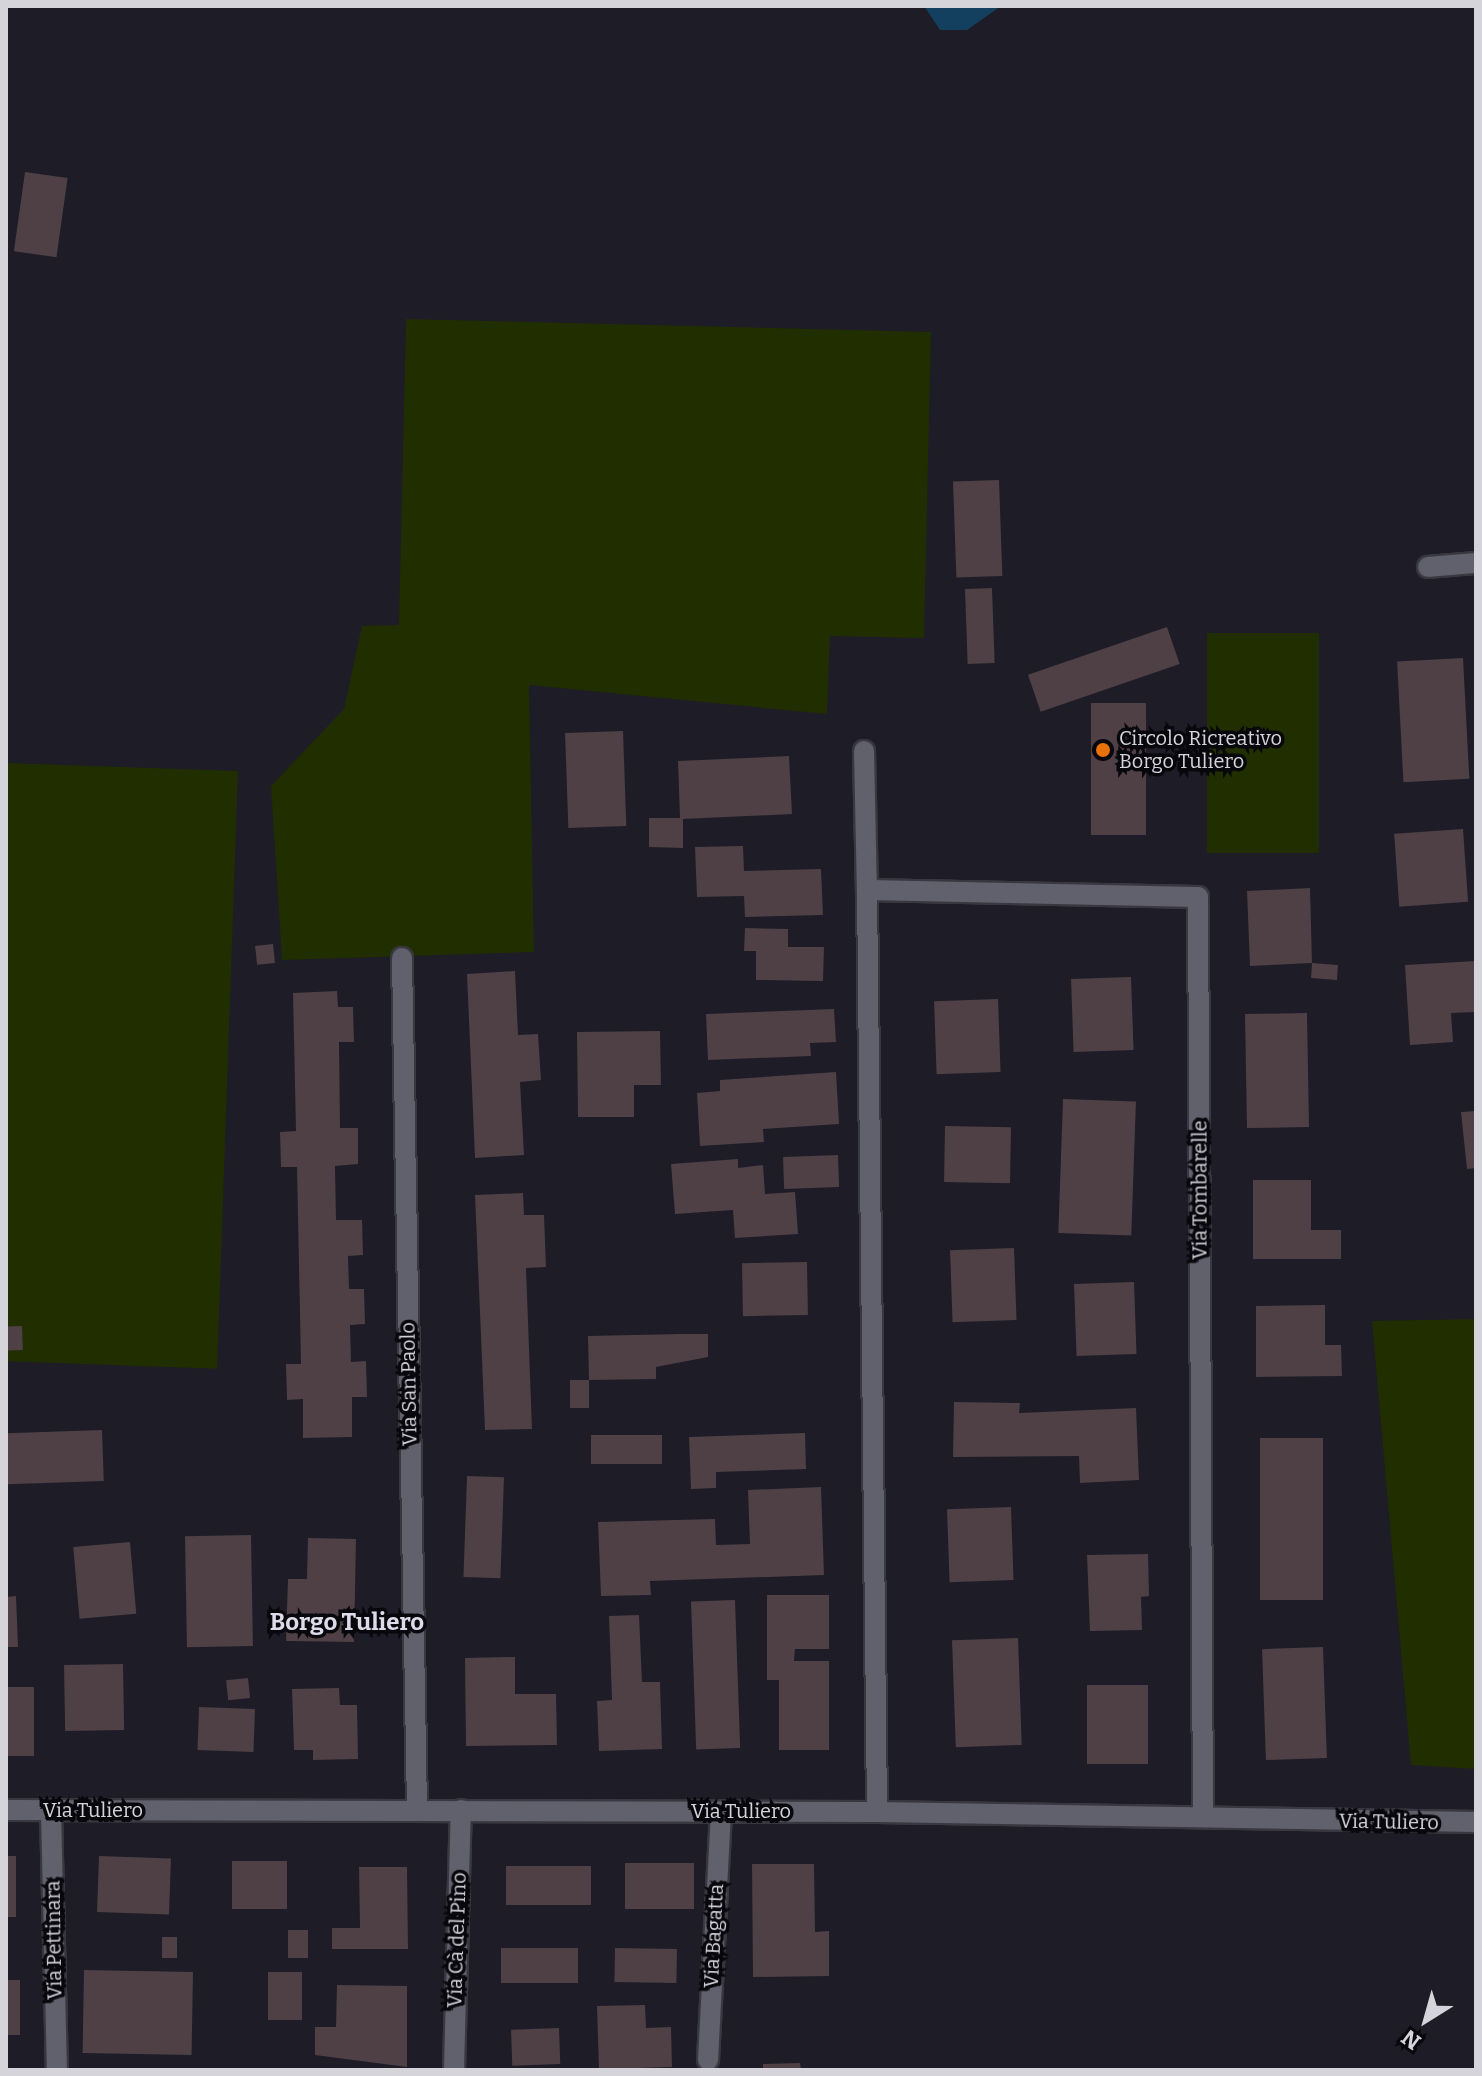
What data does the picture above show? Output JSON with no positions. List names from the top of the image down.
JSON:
{
  "streets": {
    "street": [
      "Via Tombarelle",
      "Via San Paolo",
      "Via Tuliero",
      "Via Bagatta",
      "Via Pettinara",
      "Via Cà del Pino"
    ]
  },
  "crossings": [
    ["Via Tombarelle", "Via Tuliero"],
    ["Via San Paolo", "Via Tuliero"],
    ["Via Tuliero", "Via Bagatta"],
    ["Via Tuliero", "Via Pettinara"],
    ["Via Tuliero", "Via Cà del Pino"]
  ],
  "districts": ["Borgo Tuliero"],
  "places": ["Circolo Ricreativo Borgo Tuliero"],
  "north": "bottom left"
}
